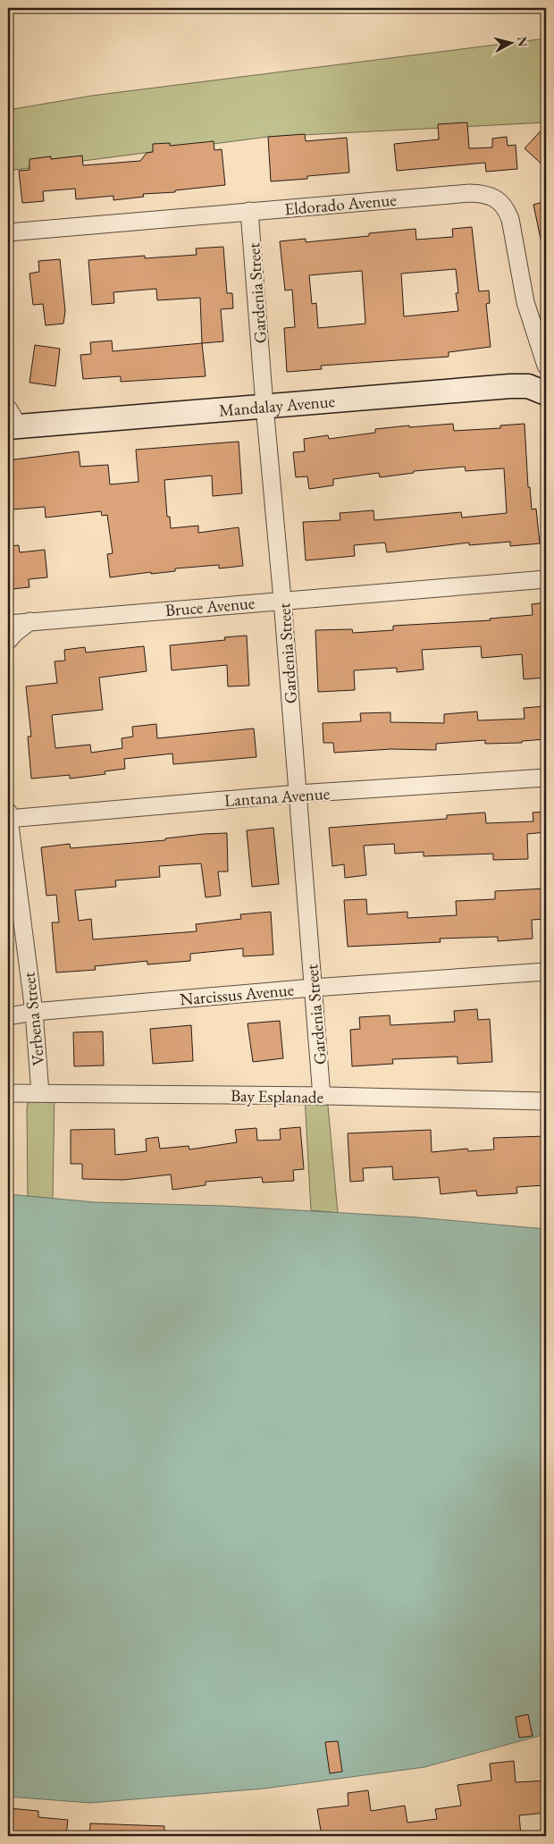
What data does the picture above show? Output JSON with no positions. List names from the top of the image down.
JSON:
{
  "streets": {
    "street": [
      "Eldorado Avenue",
      "Gardenia Street",
      "Mandalay Avenue",
      "Bruce Avenue",
      "Lantana Avenue",
      "Narcissus Avenue",
      "Verbena Street",
      "Bay Esplanade"
    ]
  },
  "crossings": [
    ["Eldorado Avenue", "Gardenia Street"],
    ["Gardenia Street", "Mandalay Avenue"],
    ["Gardenia Street", "Bruce Avenue"],
    ["Gardenia Street", "Lantana Avenue"],
    ["Gardenia Street", "Narcissus Avenue"],
    ["Gardenia Street", "Bay Esplanade"],
    ["Lantana Avenue", "Verbena Street"],
    ["Narcissus Avenue", "Verbena Street"],
    ["Verbena Street", "Bay Esplanade"]
  ],
  "north": "right"
}
